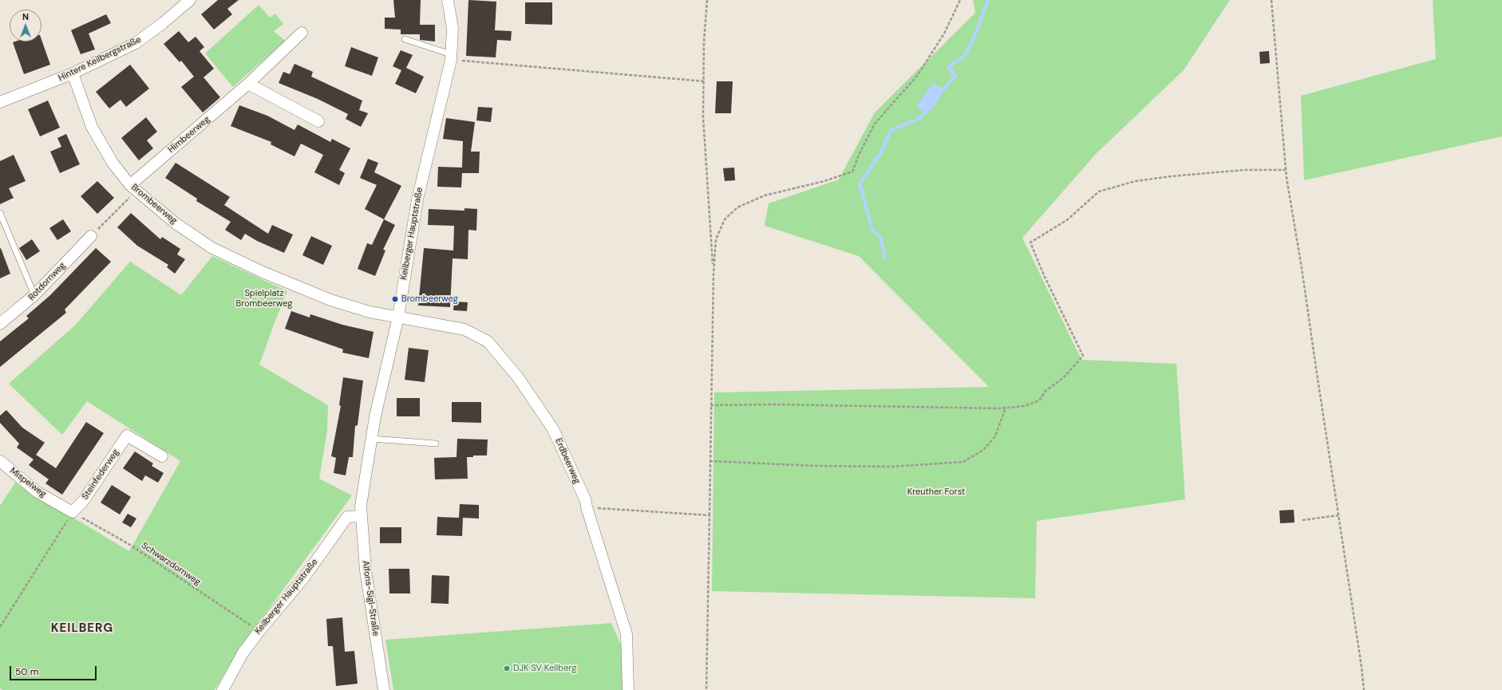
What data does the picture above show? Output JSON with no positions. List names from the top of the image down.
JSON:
{
  "streets": {
    "street": [
      "Hintere Keilbergstraße",
      "Himbeerweg",
      "Brombeerweg",
      "Keilberger Hauptstraße",
      "Rotdornweg",
      "Erdbeerweg",
      "Steinfederweg",
      "Mispelweg",
      "Alfons-Sigl-Straße"
    ],
    "path": ["Schwarzdornweg"]
  },
  "crossings": [
    ["Hintere Keilbergstraße", "Brombeerweg"],
    ["Himbeerweg", "Brombeerweg"],
    ["Brombeerweg", "Keilberger Hauptstraße"],
    ["Brombeerweg", "Erdbeerweg"],
    ["Keilberger Hauptstraße", "Erdbeerweg"],
    ["Keilberger Hauptstraße", "Schwarzdornweg"],
    ["Keilberger Hauptstraße", "Alfons-Sigl-Straße"],
    ["Steinfederweg", "Mispelweg"],
    ["Steinfederweg", "Schwarzdornweg"],
    ["Mispelweg", "Schwarzdornweg"]
  ],
  "districts": ["KEILBERG"],
  "parks": ["Spielplatz Brombeerweg", "Kreuther Forst"],
  "places": ["Brombeerweg", "DJK SV Keilberg"],
  "scale_bar": "50 m",
  "north": "top"
}
